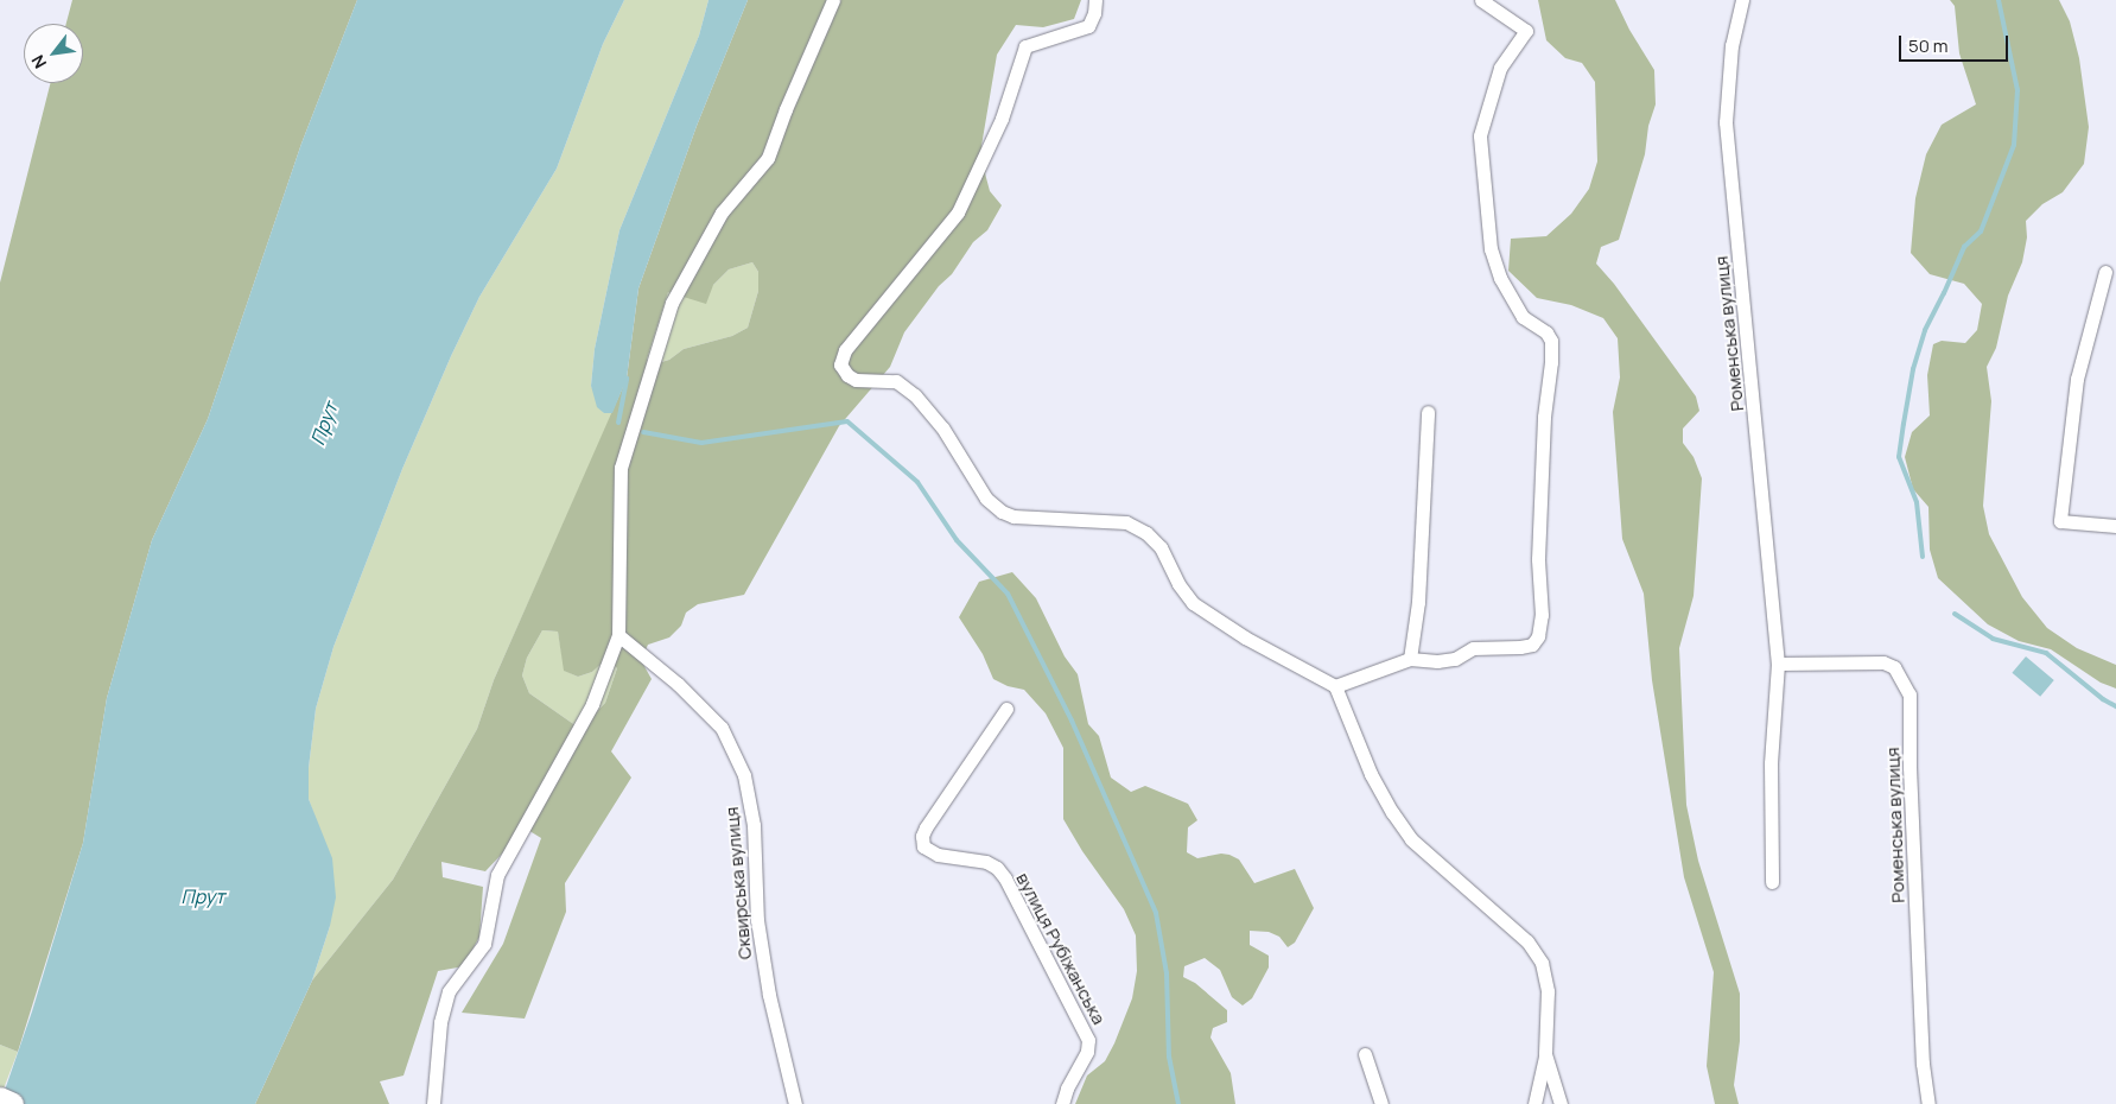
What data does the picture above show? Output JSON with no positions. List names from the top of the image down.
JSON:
{
  "streets": {
    "street": ["Роменська вулиця", "Сквирська вулиця", "вулиця Рубіжанська"]
  },
  "water": ["Прут"],
  "scale_bar": "50 m",
  "north": "bottom left"
}
